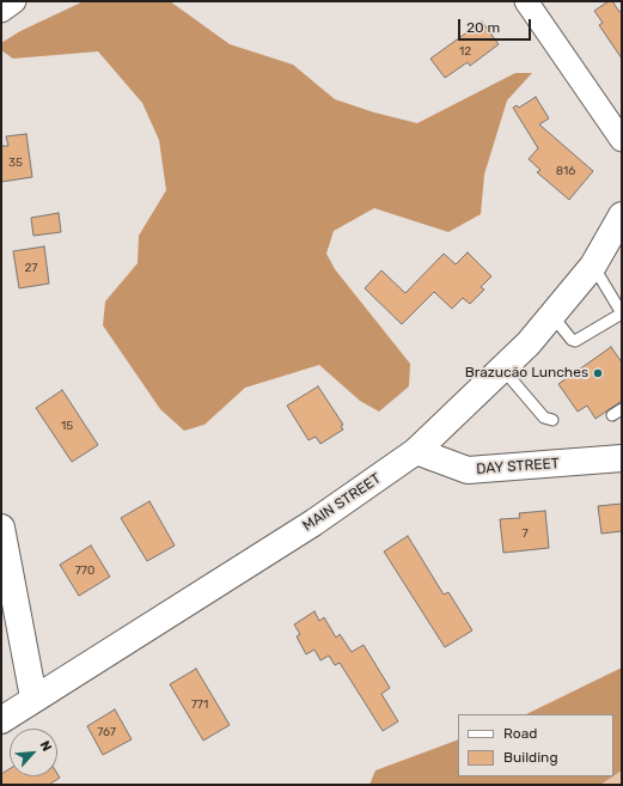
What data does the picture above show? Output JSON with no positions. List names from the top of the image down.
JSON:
{
  "streets": {
    "main road": ["DAY STREET", "MAIN STREET"]
  },
  "crossings": [
    ["DAY STREET", "MAIN STREET"]
  ],
  "places": ["Brazucăo Lunches"],
  "house_numbers": [
    "12",
    "35",
    "816",
    "27",
    "15",
    "7",
    "770",
    "771",
    "767"
  ],
  "legend": ["Road", "Building"],
  "scale_bar": "20 m",
  "north": "top right"
}
